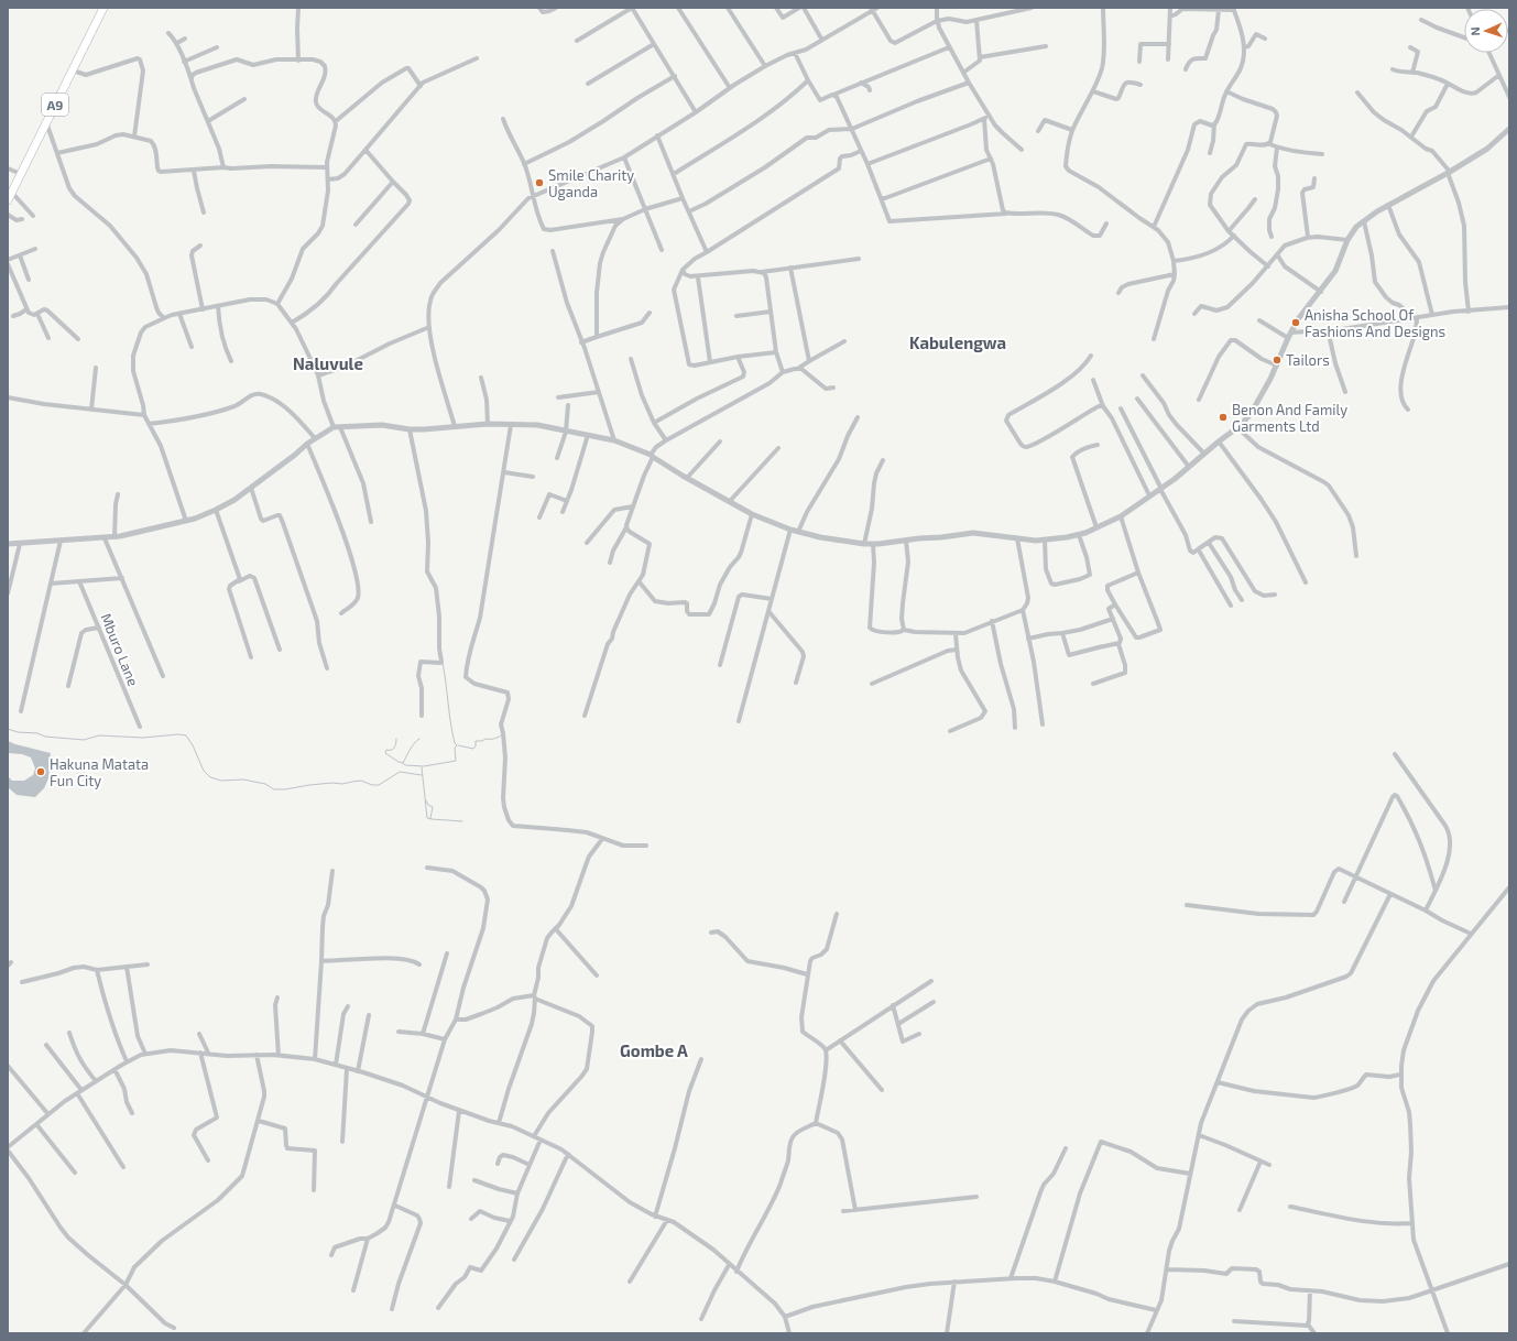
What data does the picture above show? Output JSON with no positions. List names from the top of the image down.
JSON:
{
  "streets": {
    "main road": ["A9"],
    "street": ["Mburo Lane"]
  },
  "districts": ["Kabulengwa", "Naluvule", "Gombe A"],
  "places": [
    "Smile Charity Uganda",
    "Anisha School Of Fashions And Designs",
    "Tailors",
    "Benon And Family Garments Ltd",
    "Hakuna Matata Fun City"
  ],
  "north": "left"
}
